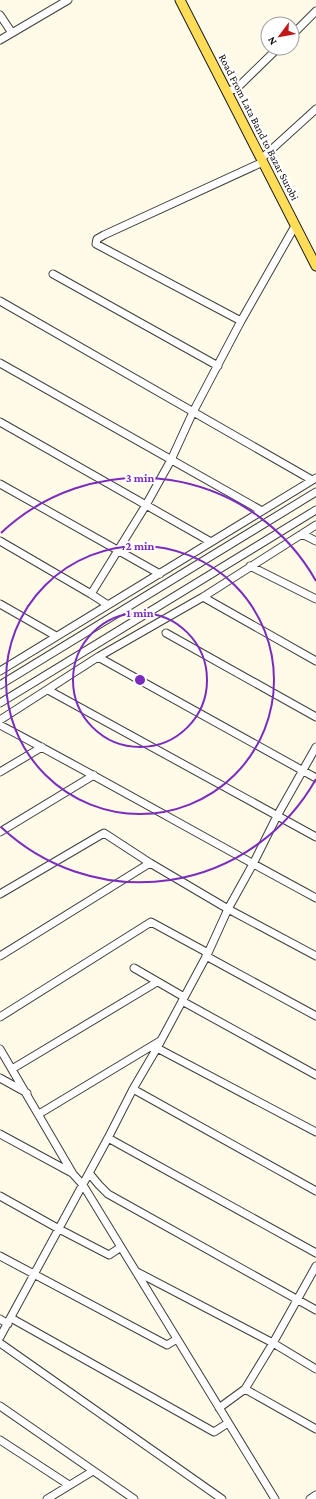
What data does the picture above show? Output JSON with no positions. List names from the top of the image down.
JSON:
{
  "streets": {
    "main road": ["Road From Lata Band to Bazar Surobi"]
  },
  "north": "bottom left",
  "rings": ["3 min", "2 min", "1 min"]
}
